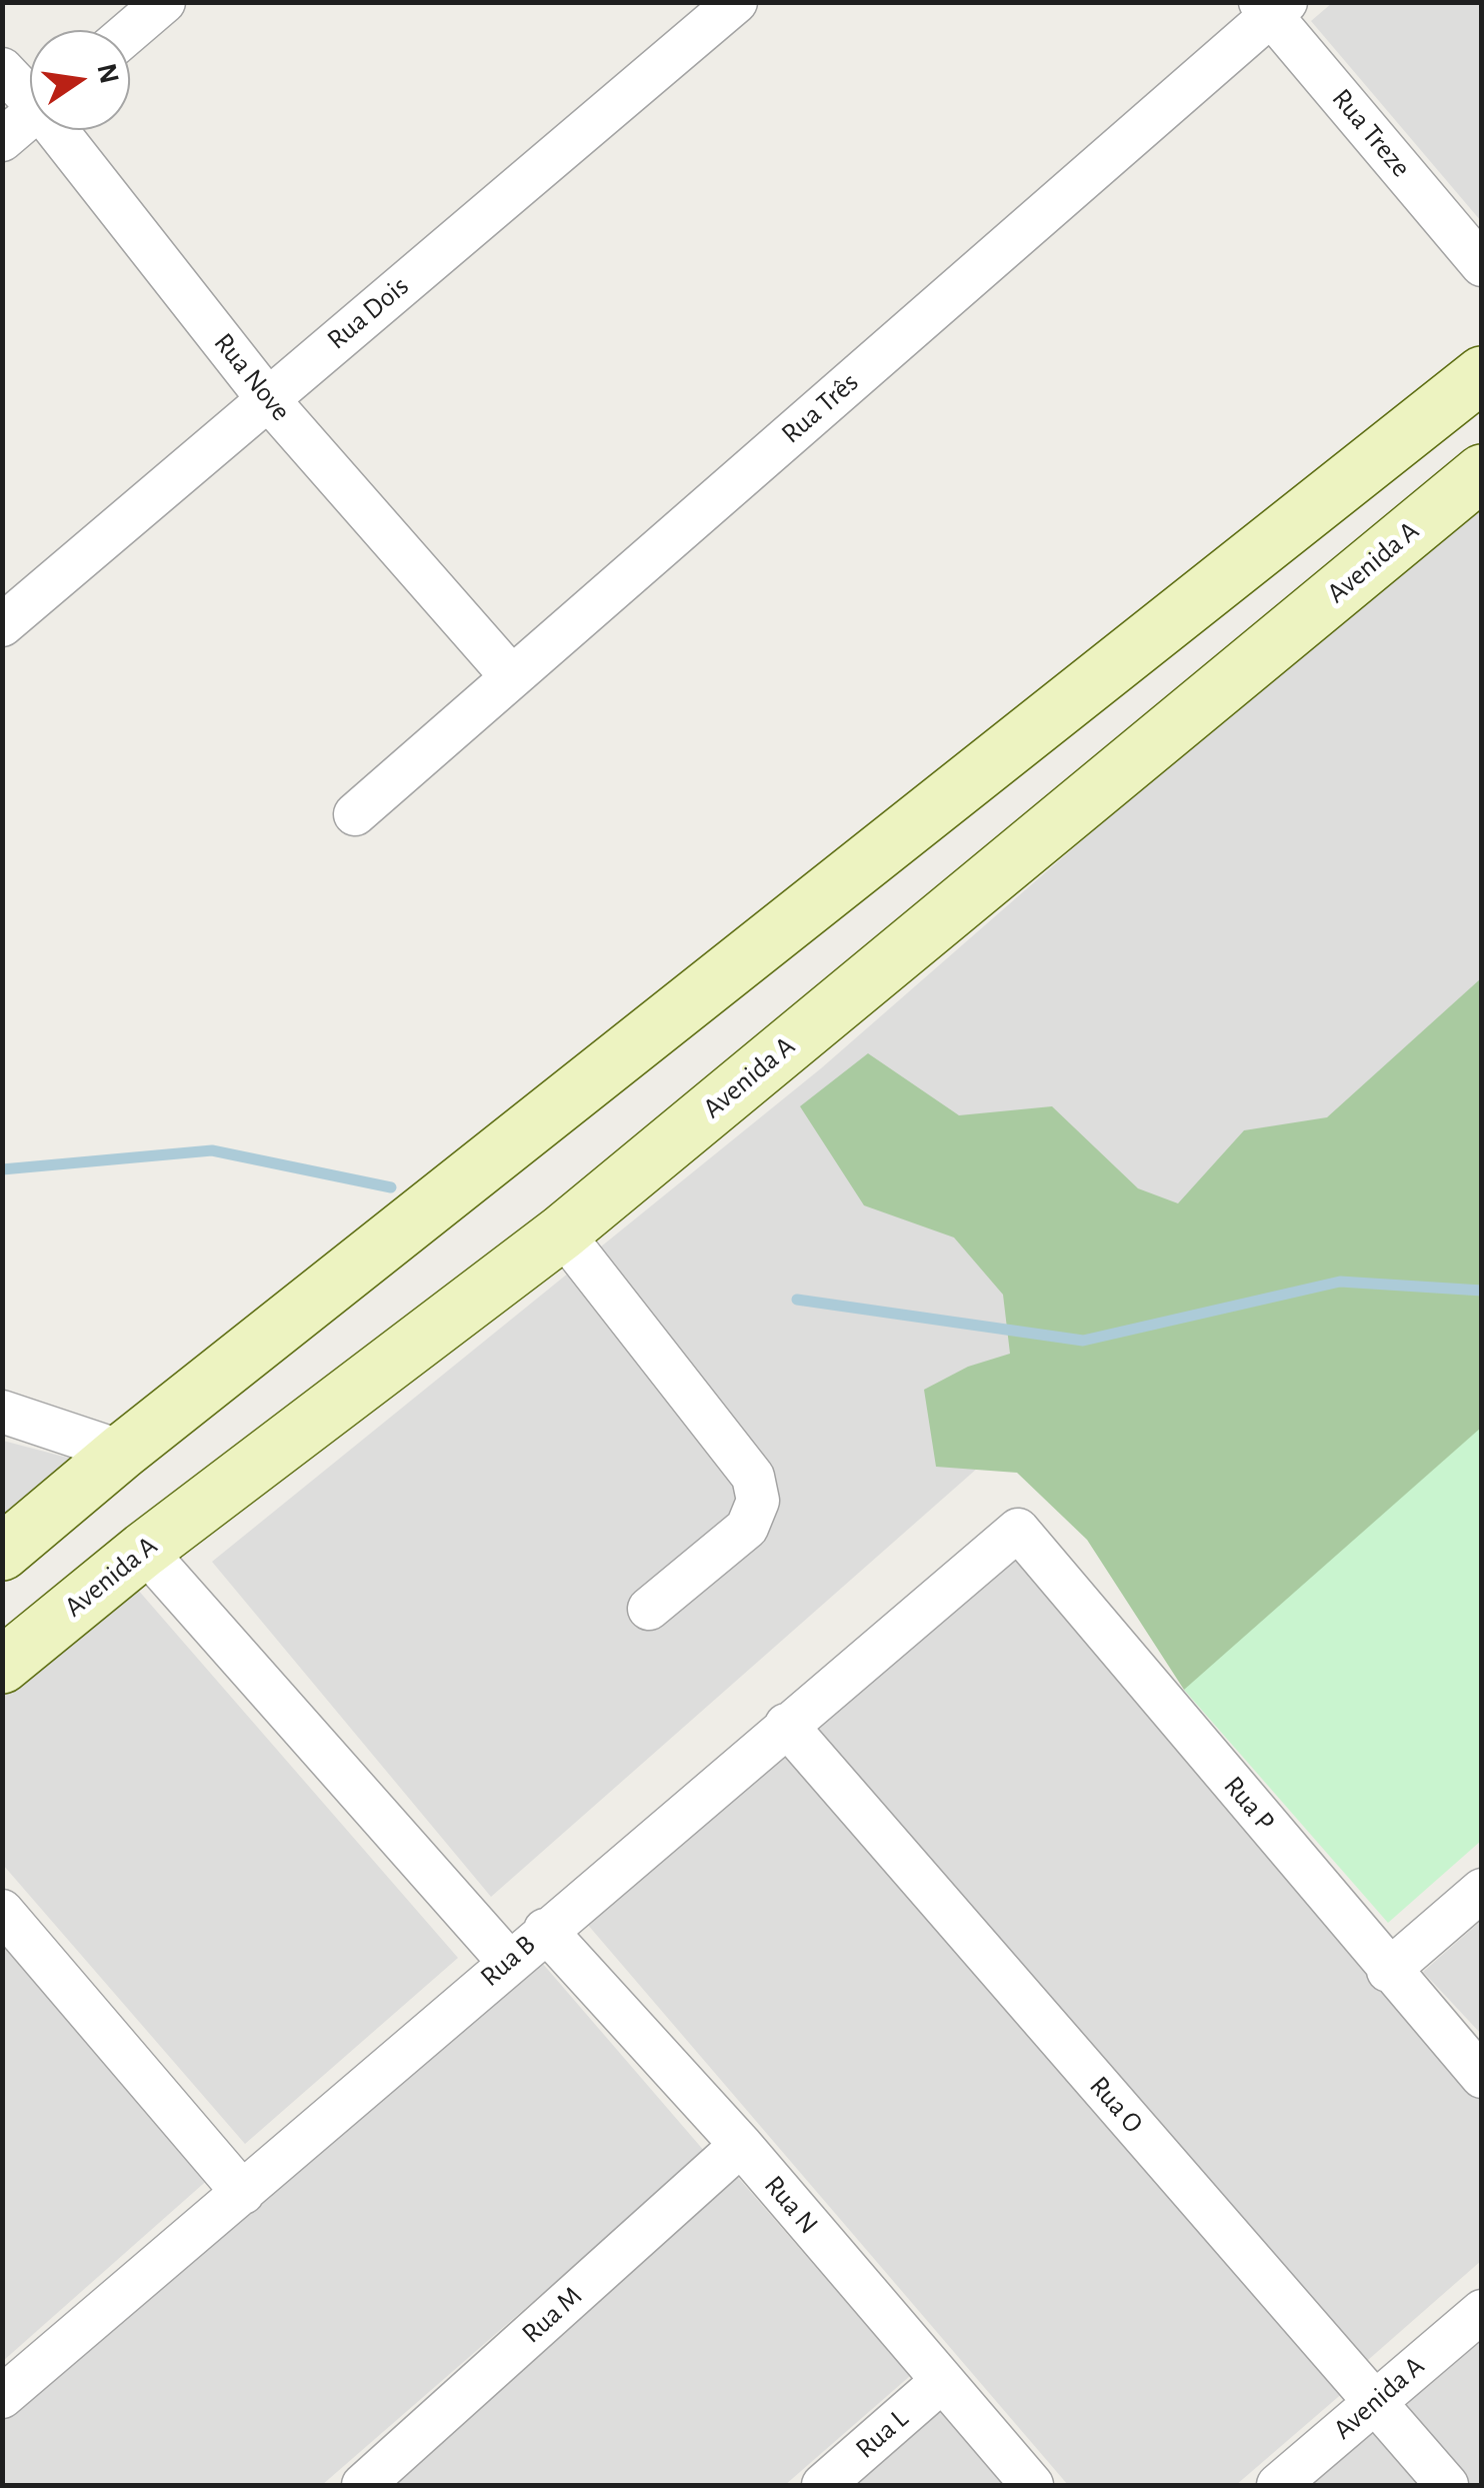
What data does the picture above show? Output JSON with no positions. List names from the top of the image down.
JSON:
{
  "streets": {
    "street": [
      "Rua Treze",
      "Rua Dois",
      "Rua Nove",
      "Rua Três",
      "Avenida A",
      "Rua P",
      "Rua B",
      "Rua O",
      "Rua N",
      "Rua M",
      "Rua L"
    ]
  },
  "crossings": [
    ["Rua Treze", "Rua Três"],
    ["Rua Dois", "Rua Nove"],
    ["Rua Nove", "Rua Três"],
    ["Avenida A", "Rua O"],
    ["Rua P", "Rua B"],
    ["Rua B", "Rua O"],
    ["Rua B", "Rua N"],
    ["Rua N", "Rua M"],
    ["Rua N", "Rua L"]
  ],
  "north": "right"
}
